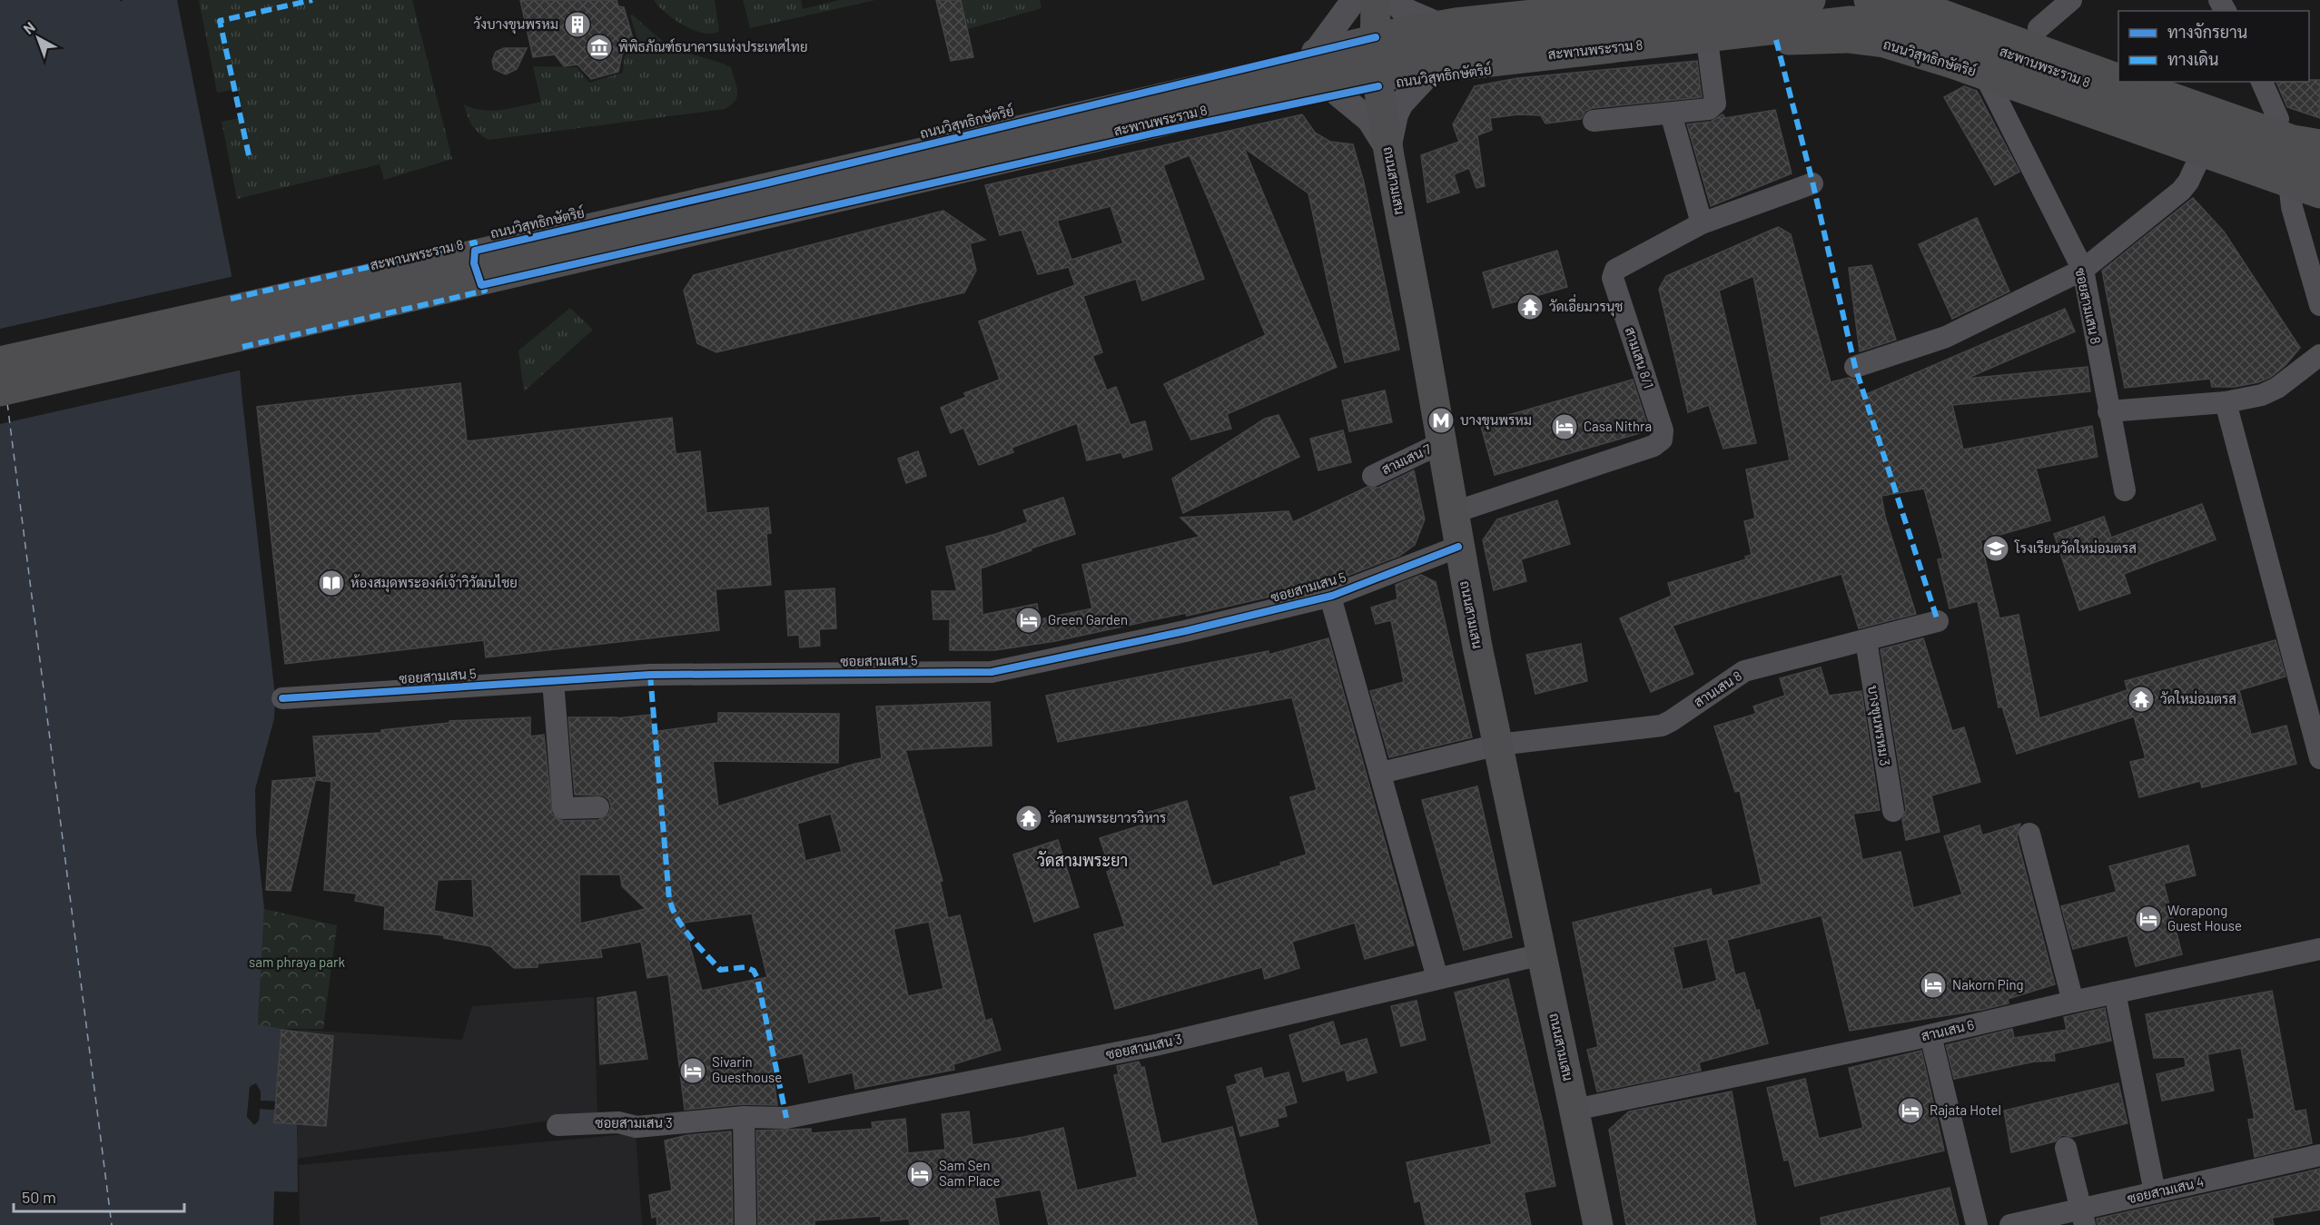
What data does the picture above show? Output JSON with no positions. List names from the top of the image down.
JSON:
{
  "streets": {
    "main road": ["สะพานพระราม 8", "ถนนวิสุทธิกษัตริย์", "ถนนสามเสน"],
    "street": [
      "ซอยสามเสน 8",
      "สามเสน 8/1",
      "สามเสน 7",
      "ซอยสามเสน 5",
      "สานเสน 8",
      "บางขุนพรหม 3",
      "สานเสน 6",
      "ซอยสามเสน 3",
      "ซอยสามเสน 4"
    ]
  },
  "crossings": [
    ["ถนนวิสุทธิกษัตริย์", "ถนนสามเสน"],
    ["ถนนวิสุทธิกษัตริย์", "ซอยสามเสน 8"],
    ["ถนนสามเสน", "สามเสน 8/1"],
    ["ถนนสามเสน", "สามเสน 7"],
    ["ถนนสามเสน", "ซอยสามเสน 5"],
    ["ถนนสามเสน", "สานเสน 8"],
    ["ถนนสามเสน", "สานเสน 6"],
    ["ถนนสามเสน", "ซอยสามเสน 3"],
    ["สานเสน 8", "บางขุนพรหม 3"]
  ],
  "districts": ["วัดสามพระยา"],
  "parks": ["sam phraya park"],
  "places": {
    "building": ["วังบางขุนพรหม"],
    "museum": ["พิพิธภัณฑ์ธนาคารแห่งประเทศไทย"],
    "temple": ["วัดเอี่ยมวรนุช", "วัดใหม่อมตรส", "วัดสามพระยาวรวิหาร"],
    "metro station": ["บางขุนพรหม"],
    "hotel": [
      "Casa Nithra",
      "Green Garden",
      "Worapong Guest House",
      "Nakorn Ping",
      "Sivarin Guesthouse",
      "Rajata Hotel",
      "Sam Sen Sam Place"
    ],
    "school or university": ["โรงเรียนวัดใหม่อมตรส"],
    "library": ["ห้องสมุดพระองค์เจ้าวิวัฒนไชย"]
  },
  "legend": ["ทางจักรยาน", "ทางเดิน"],
  "scale_bar": "50 m",
  "north": "top left"
}
